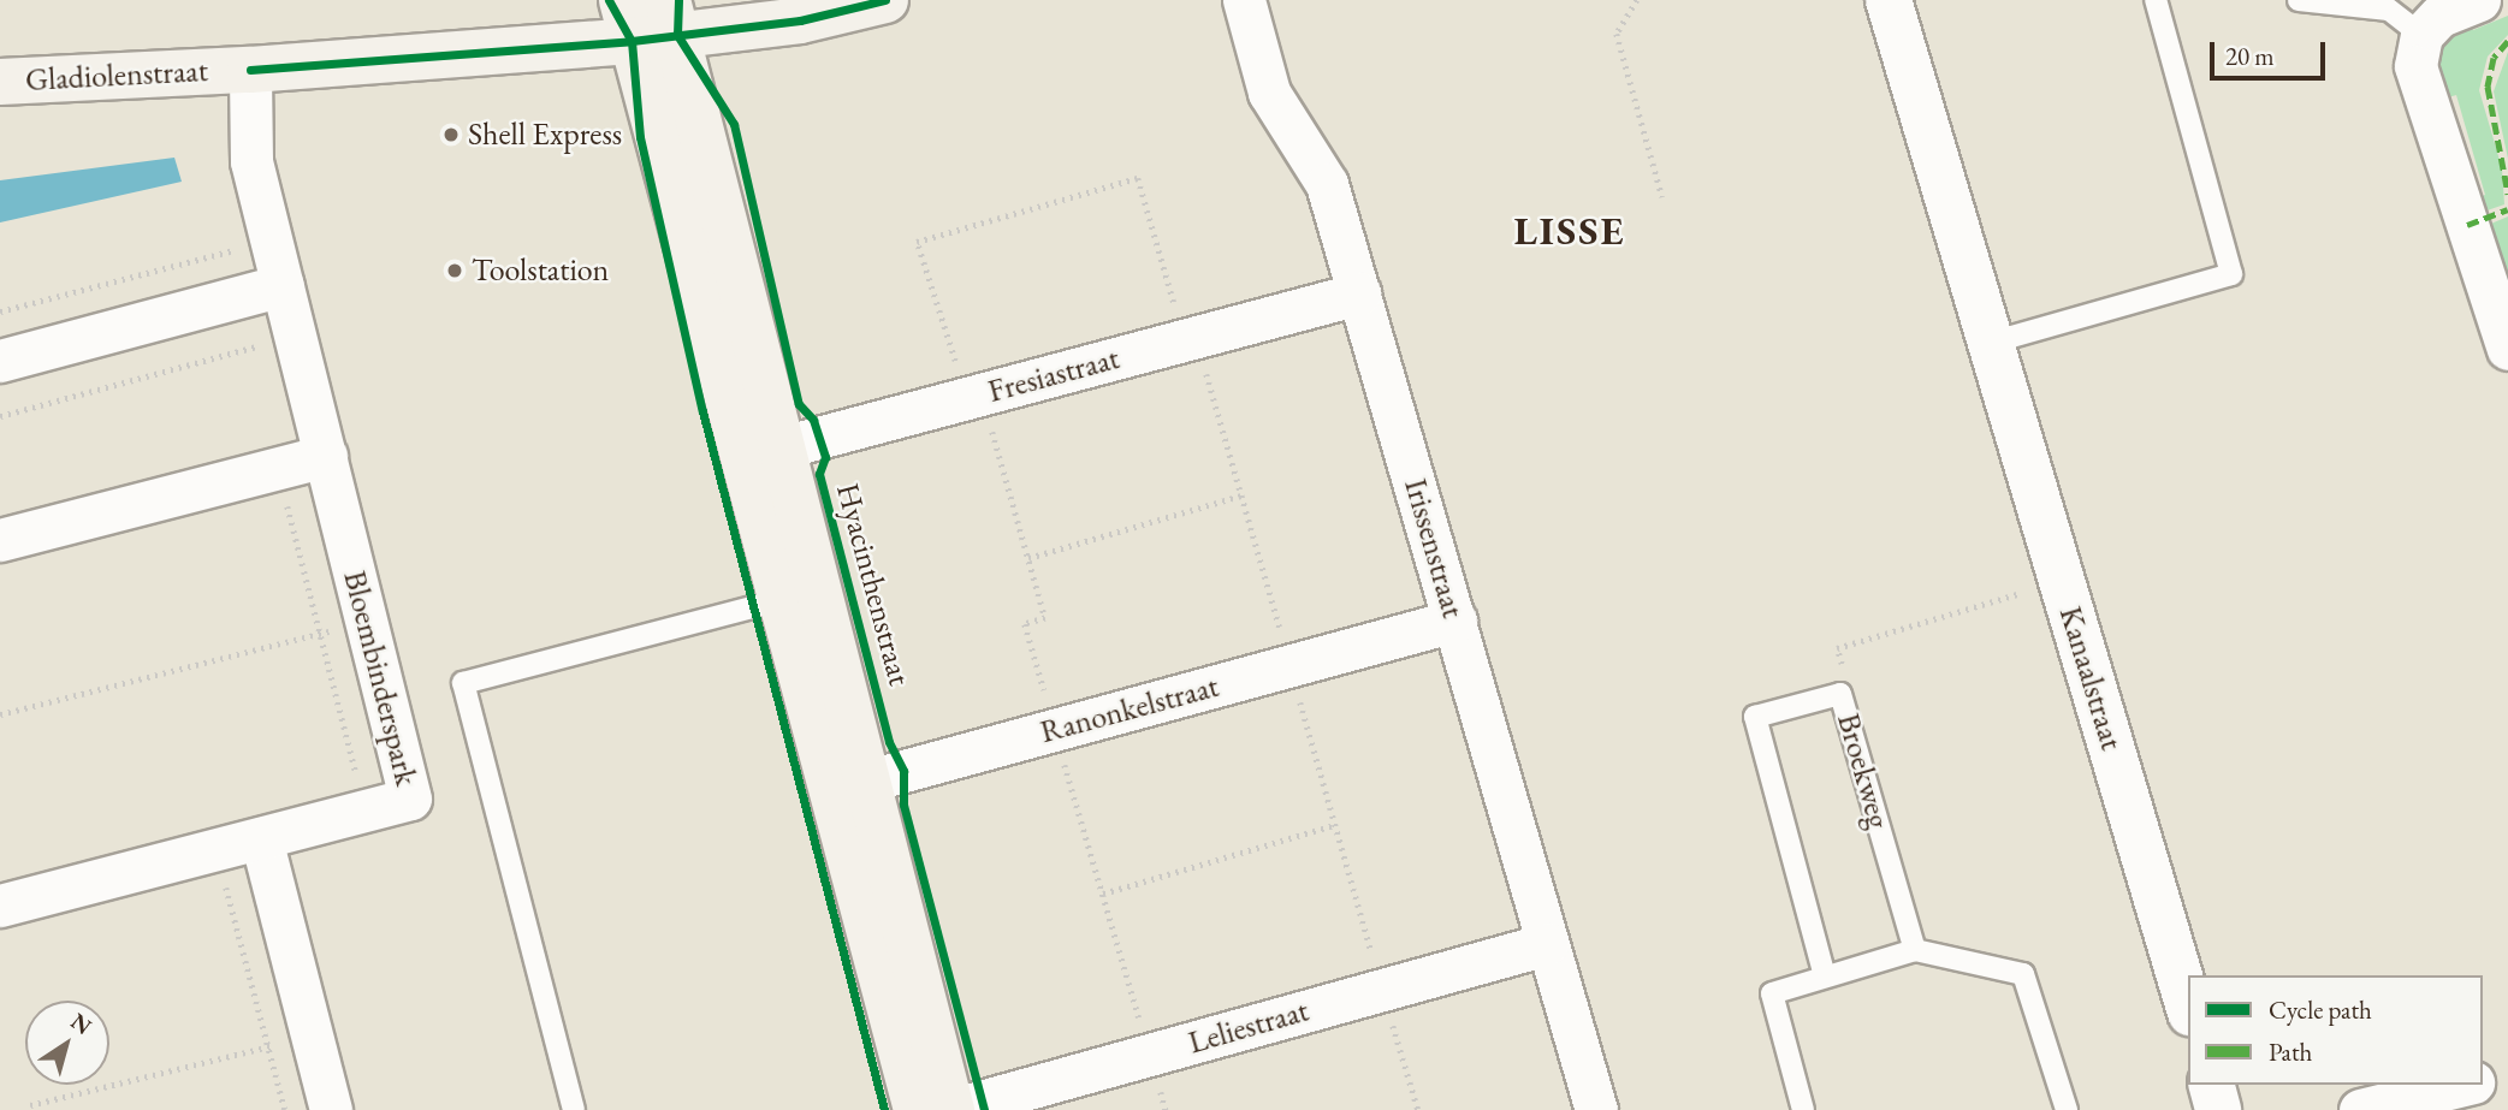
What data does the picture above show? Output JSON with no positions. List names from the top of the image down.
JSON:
{
  "streets": {
    "main road": ["Gladiolenstraat", "Hyacinthenstraat"],
    "street": [
      "Fresiastraat",
      "Irissenstraat",
      "Bloembinderspark",
      "Kanaalstraat",
      "Ranonkelstraat",
      "Leliestraat"
    ],
    "lane": ["Broekweg"]
  },
  "crossings": [
    ["Gladiolenstraat", "Hyacinthenstraat"],
    ["Gladiolenstraat", "Bloembinderspark"],
    ["Fresiastraat", "Irissenstraat"],
    ["Fresiastraat", "Hyacinthenstraat"],
    ["Irissenstraat", "Ranonkelstraat"],
    ["Irissenstraat", "Leliestraat"],
    ["Hyacinthenstraat", "Ranonkelstraat"],
    ["Hyacinthenstraat", "Leliestraat"]
  ],
  "districts": ["LISSE"],
  "places": ["Shell Express", "Toolstation"],
  "legend": ["Cycle path", "Path"],
  "scale_bar": "20 m",
  "north": "top right"
}
